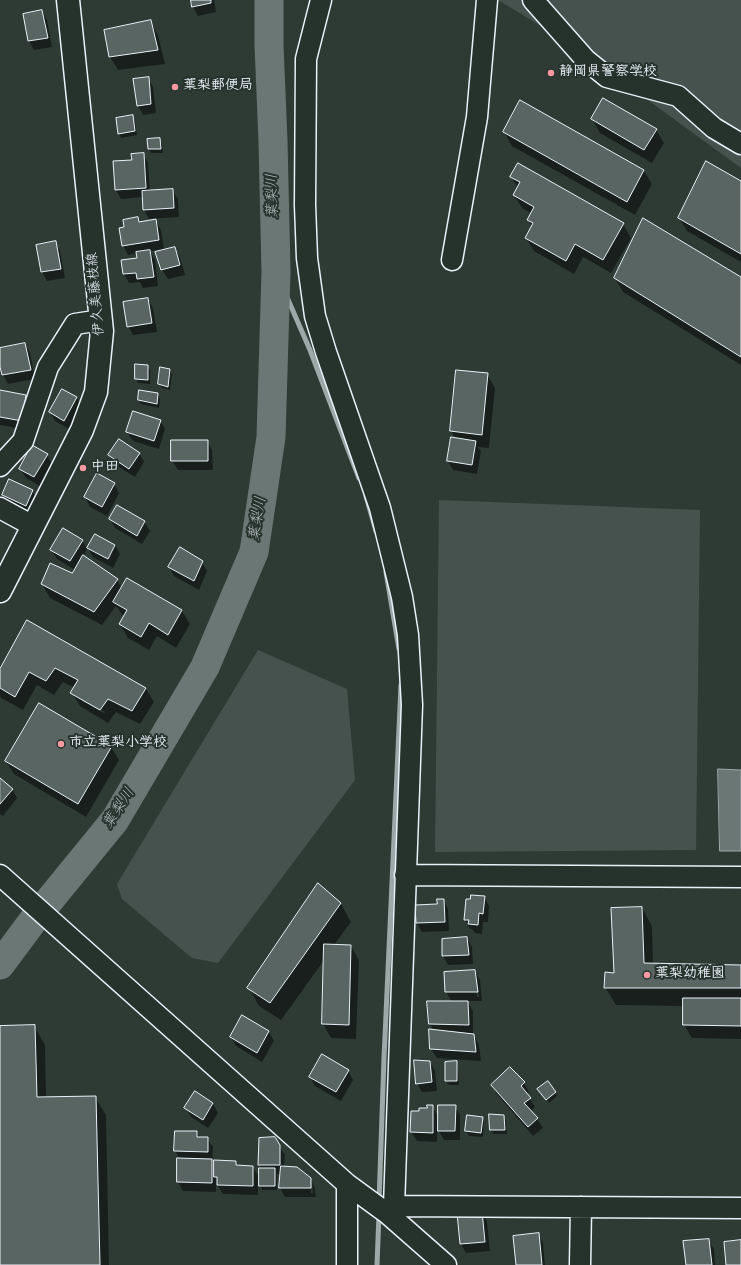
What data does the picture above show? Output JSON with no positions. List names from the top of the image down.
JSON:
{
  "streets": {
    "main road": ["伊久美藤枝線"]
  },
  "water": ["葉梨川"],
  "places": [
    "静岡県警察学校",
    "葉梨郵便局",
    "中田",
    "市立葉梨小学校",
    "葉梨幼稚園"
  ]
}
